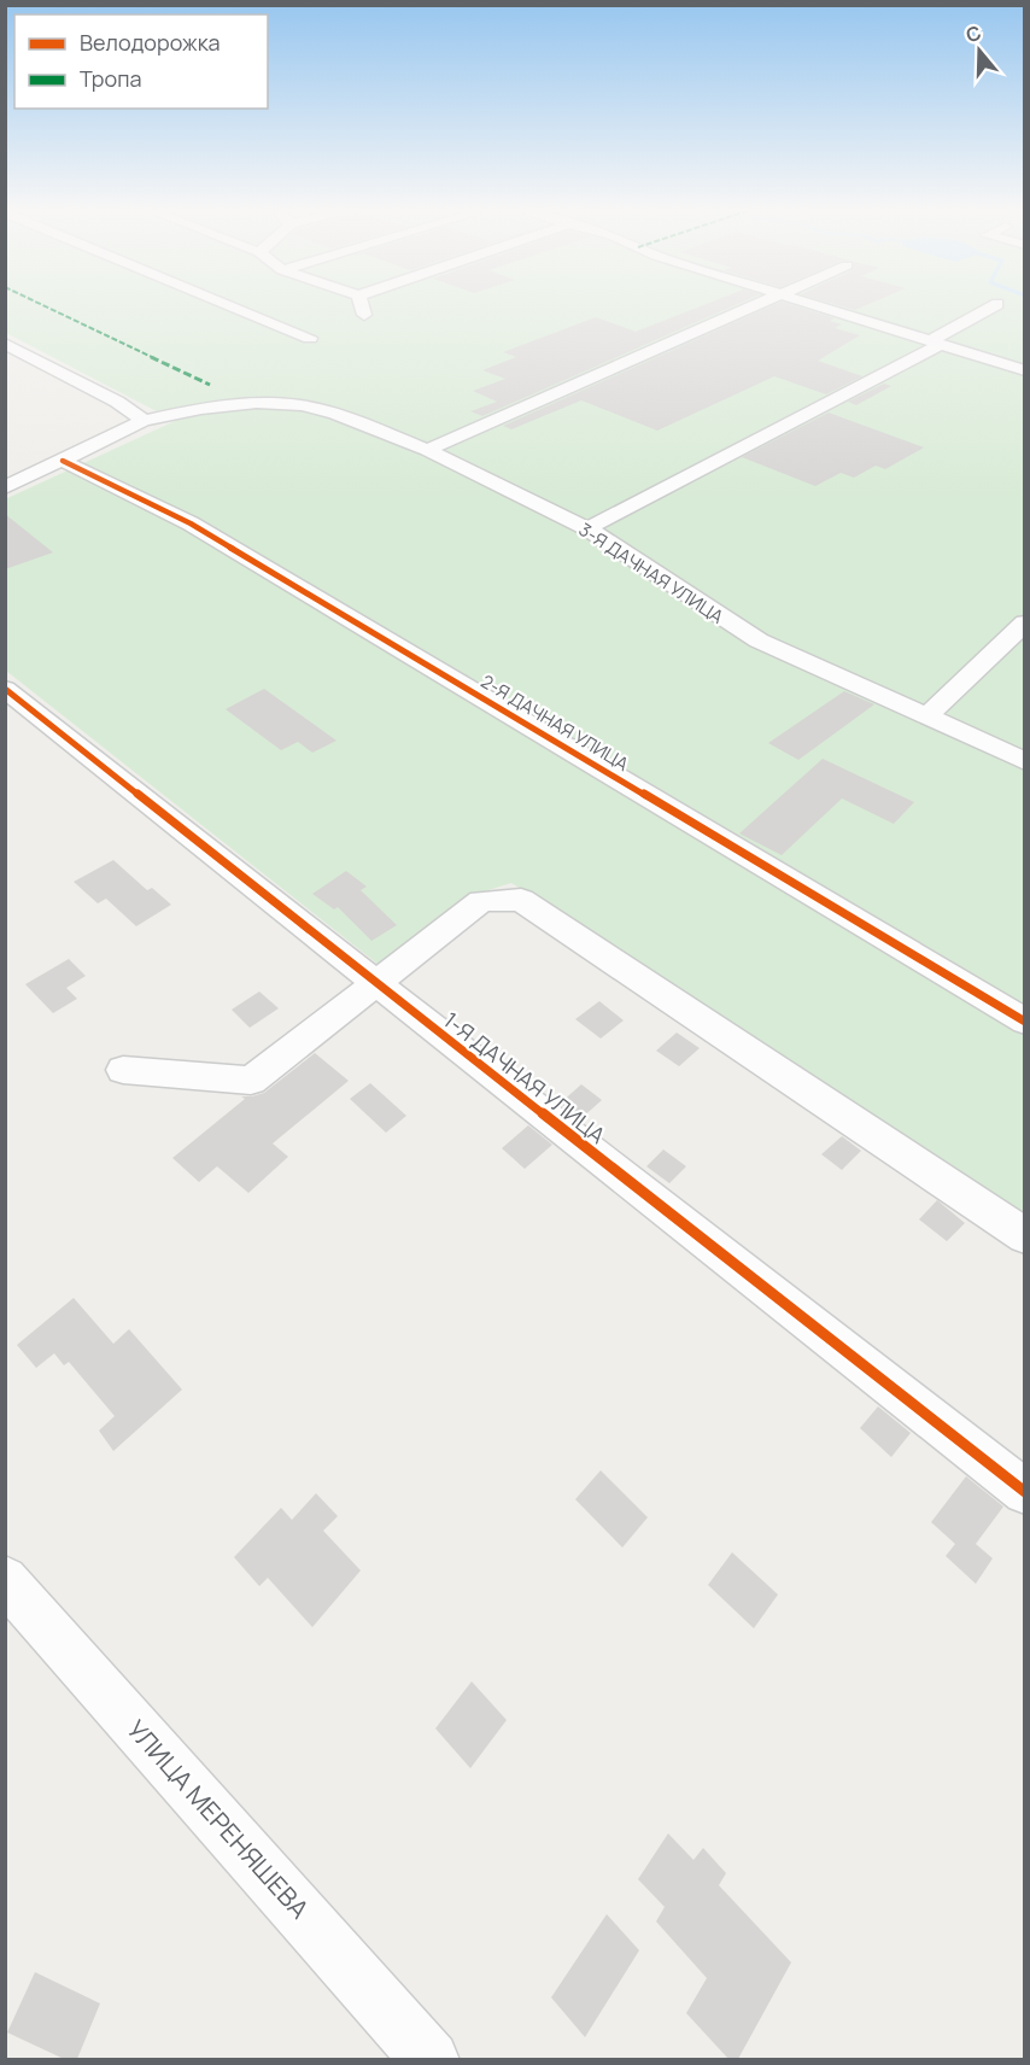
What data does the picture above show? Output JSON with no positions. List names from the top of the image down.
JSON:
{
  "streets": {
    "street": [
      "3-Я ДАЧНАЯ УЛИЦА",
      "2-Я ДАЧНАЯ УЛИЦА",
      "1-Я ДАЧНАЯ УЛИЦА",
      "УЛИЦА МЕРЕНЯШЕВА"
    ]
  },
  "crossings": [
    ["3-Я ДАЧНАЯ УЛИЦА", "2-Я ДАЧНАЯ УЛИЦА"]
  ],
  "legend": ["Велодорожка", "Тропа"],
  "north": "top"
}
